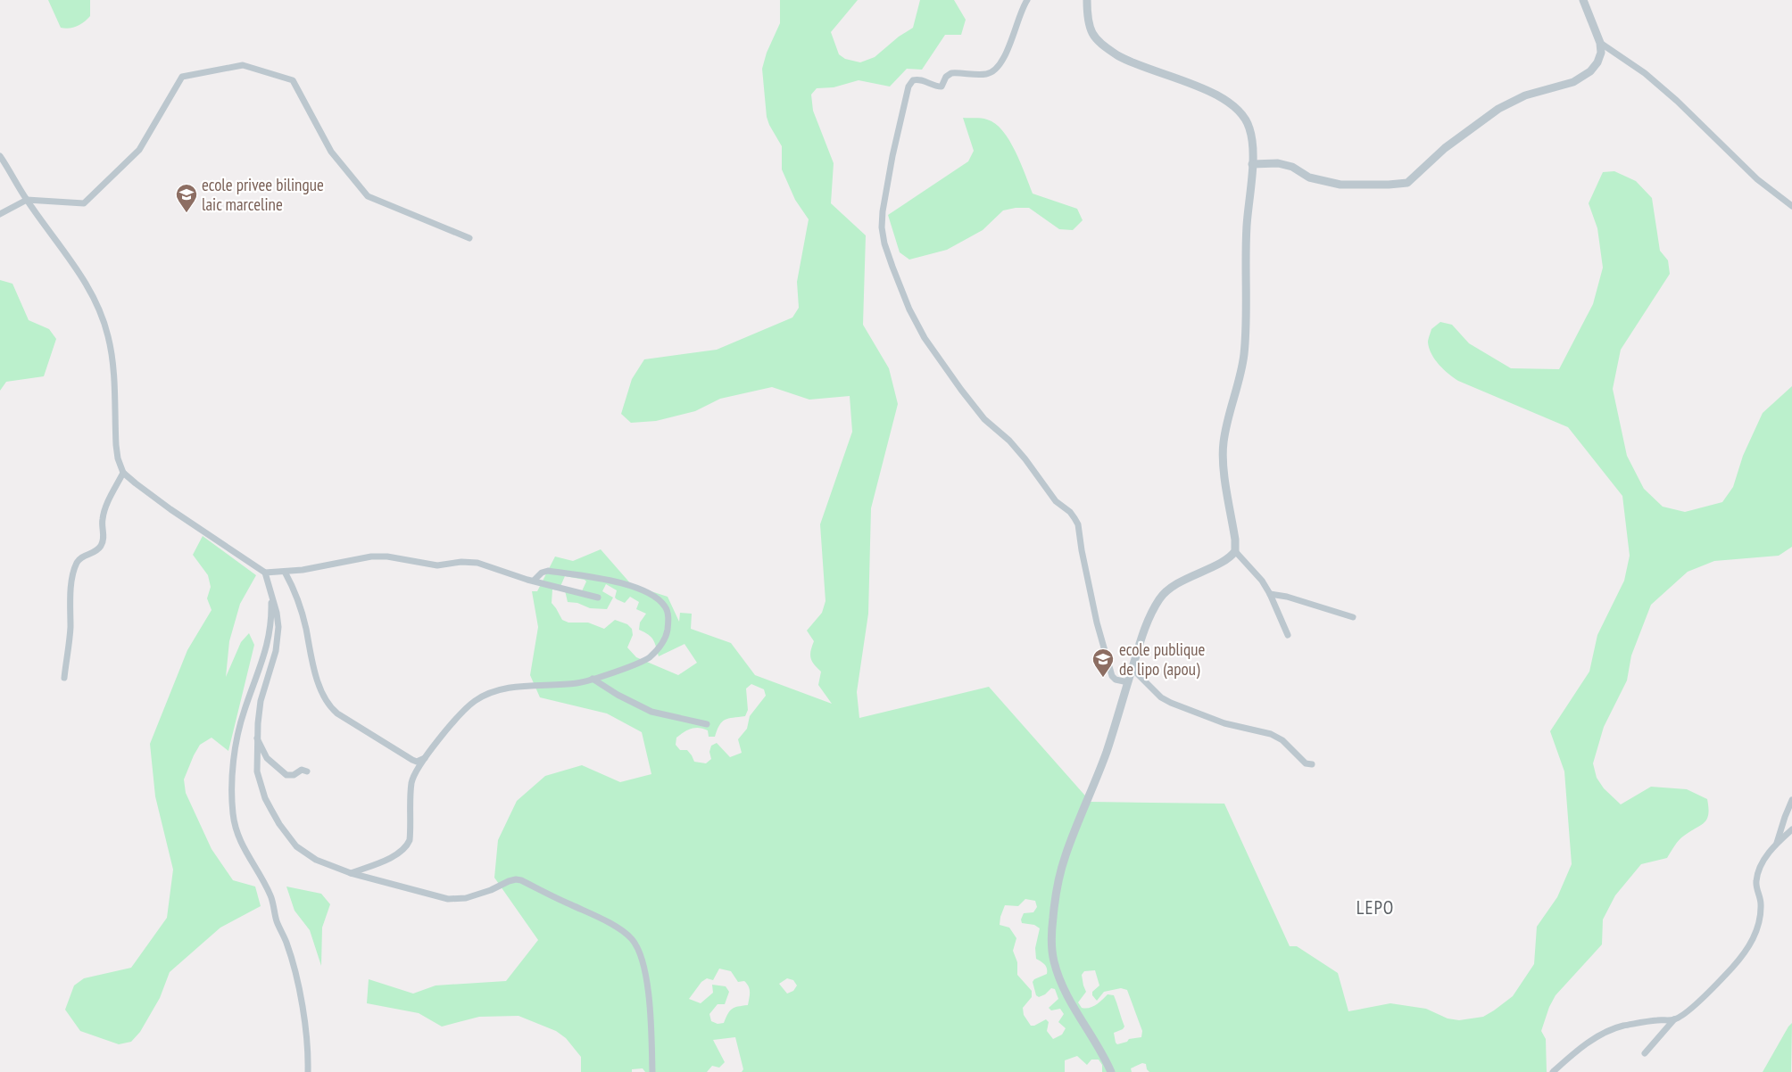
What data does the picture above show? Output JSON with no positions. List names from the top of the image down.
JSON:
{
  "districts": ["LEPO"],
  "places": {
    "school or university": ["ecole privee bilingue laic marceline", "ecole publique de lipo (apou)"]
  }
}
